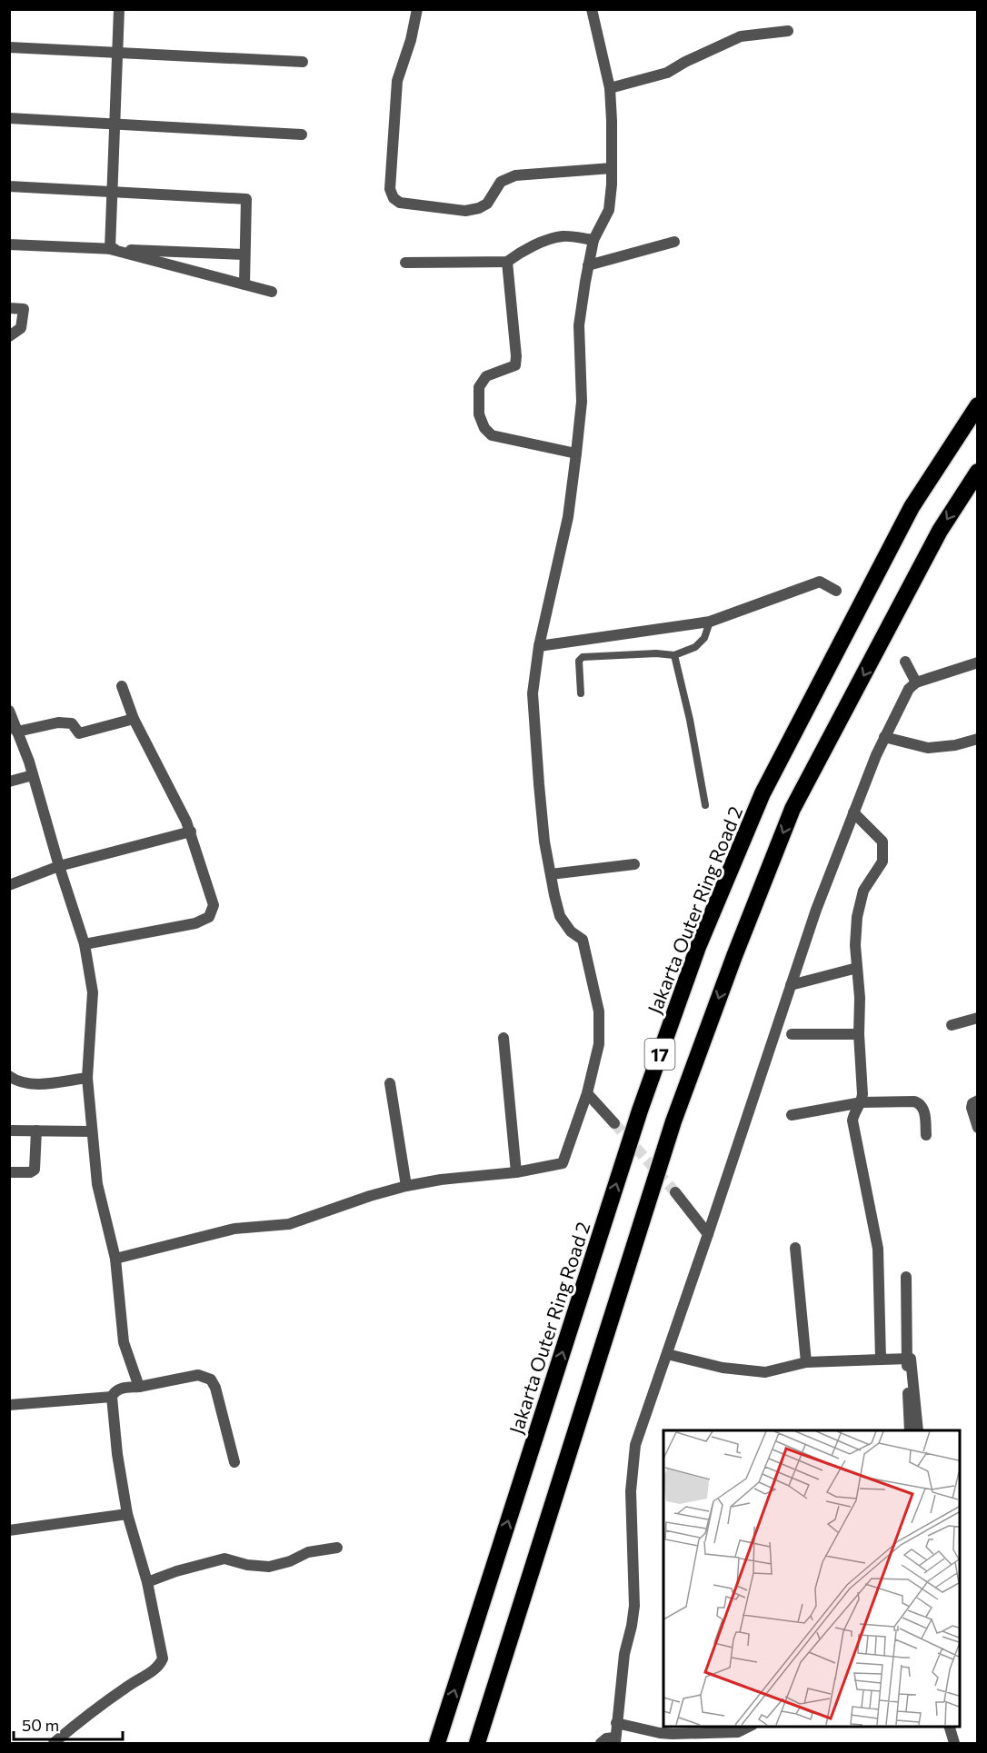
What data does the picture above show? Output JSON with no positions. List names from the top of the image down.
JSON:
{
  "streets": {
    "highway": ["Jakarta Outer Ring Road 2", "17"]
  },
  "scale_bar": "50 m"
}
